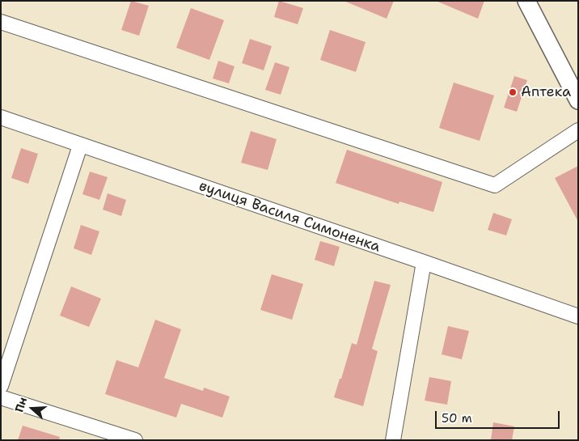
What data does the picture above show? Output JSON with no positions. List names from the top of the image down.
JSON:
{
  "streets": {
    "street": ["вулиця Василя Симоненка"]
  },
  "places": ["Аптека"],
  "scale_bar": "50 m",
  "north": "left"
}
